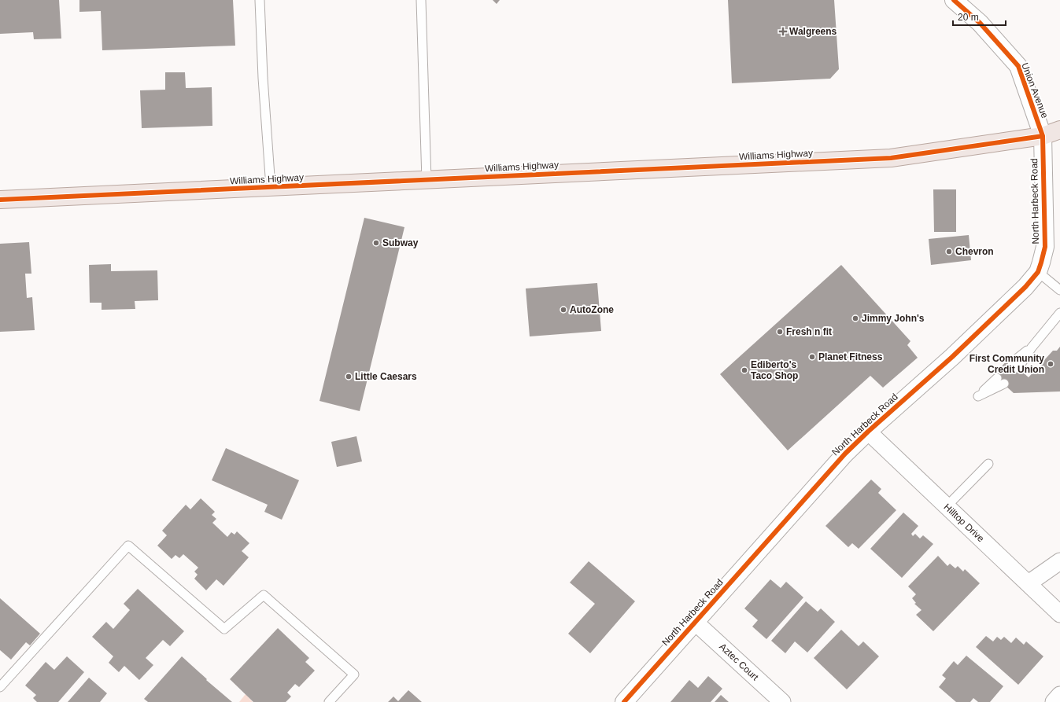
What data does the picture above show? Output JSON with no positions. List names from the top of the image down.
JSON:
{
  "streets": {
    "main road": ["Williams Highway"],
    "street": [
      "Union Avenue",
      "North Harbeck Road",
      "Hilltop Drive",
      "Aztec Court"
    ]
  },
  "crossings": [
    ["Union Avenue", "Williams Highway"],
    ["Union Avenue", "North Harbeck Road"],
    ["Williams Highway", "North Harbeck Road"],
    ["North Harbeck Road", "Hilltop Drive"],
    ["North Harbeck Road", "Aztec Court"]
  ],
  "places": {
    "health": ["Walgreens"],
    "other": [
      "Subway",
      "Chevron",
      "AutoZone",
      "Jimmy John's",
      "Fresh n fit",
      "Planet Fitness",
      "First Community Credit Union",
      "Ediberto's Taco Shop",
      "Little Caesars"
    ]
  },
  "scale_bar": "20 m"
}
